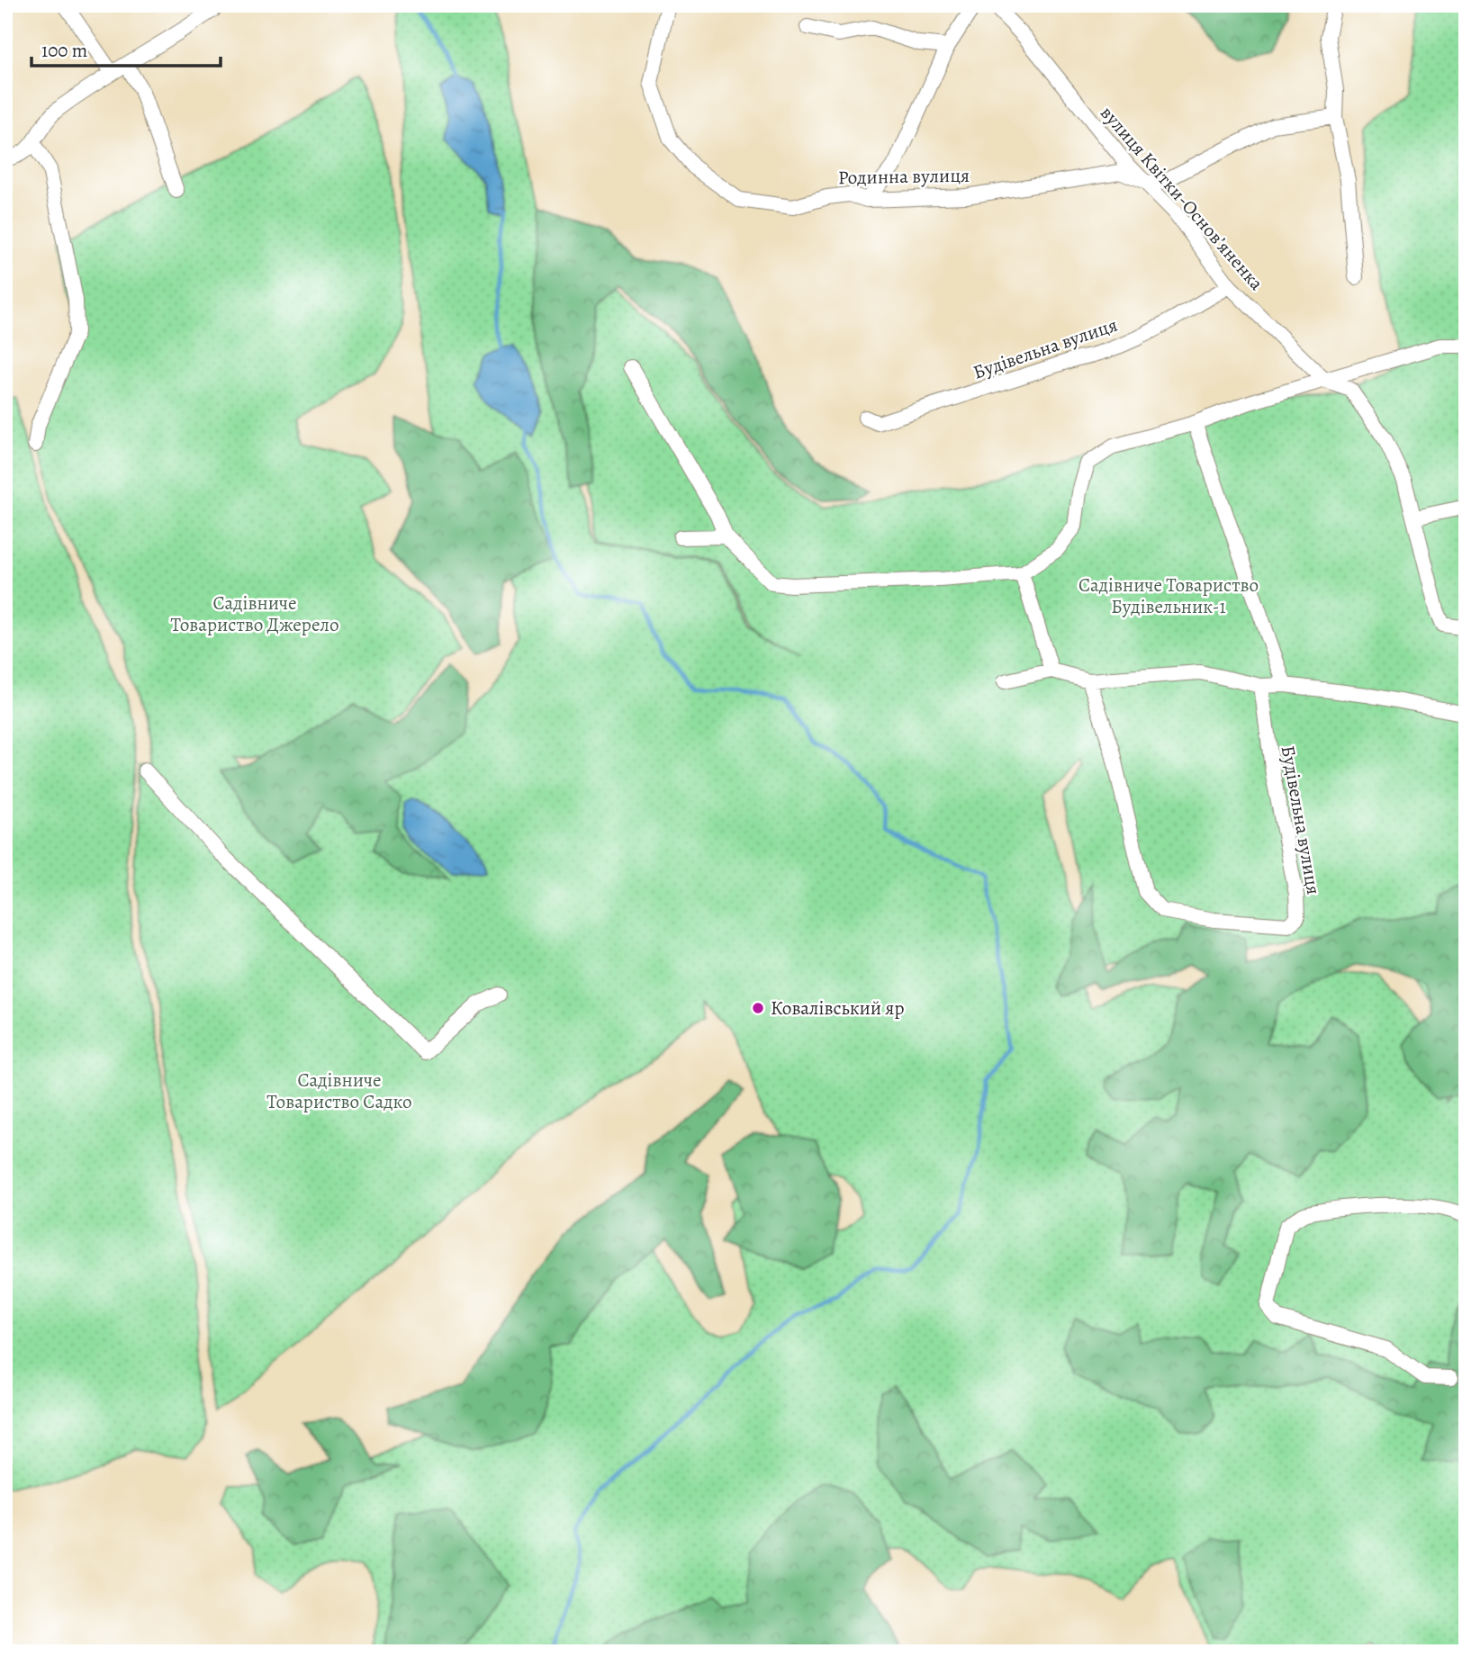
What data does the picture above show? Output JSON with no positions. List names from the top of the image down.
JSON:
{
  "streets": {
    "street": ["Родинна вулиця", "вулиця Квітки-Основʼяненка", "Будівельна вулиця"]
  },
  "crossings": [
    ["Родинна вулиця", "вулиця Квітки-Основʼяненка"],
    ["вулиця Квітки-Основʼяненка", "Будівельна вулиця"]
  ],
  "parks": ["Садівниче Товариство Будівельник-1", "Садівниче Товариство Джерело", "Садівниче Товариство Садко"],
  "places": ["Ковалівський яр"],
  "scale_bar": "100 m"
}
